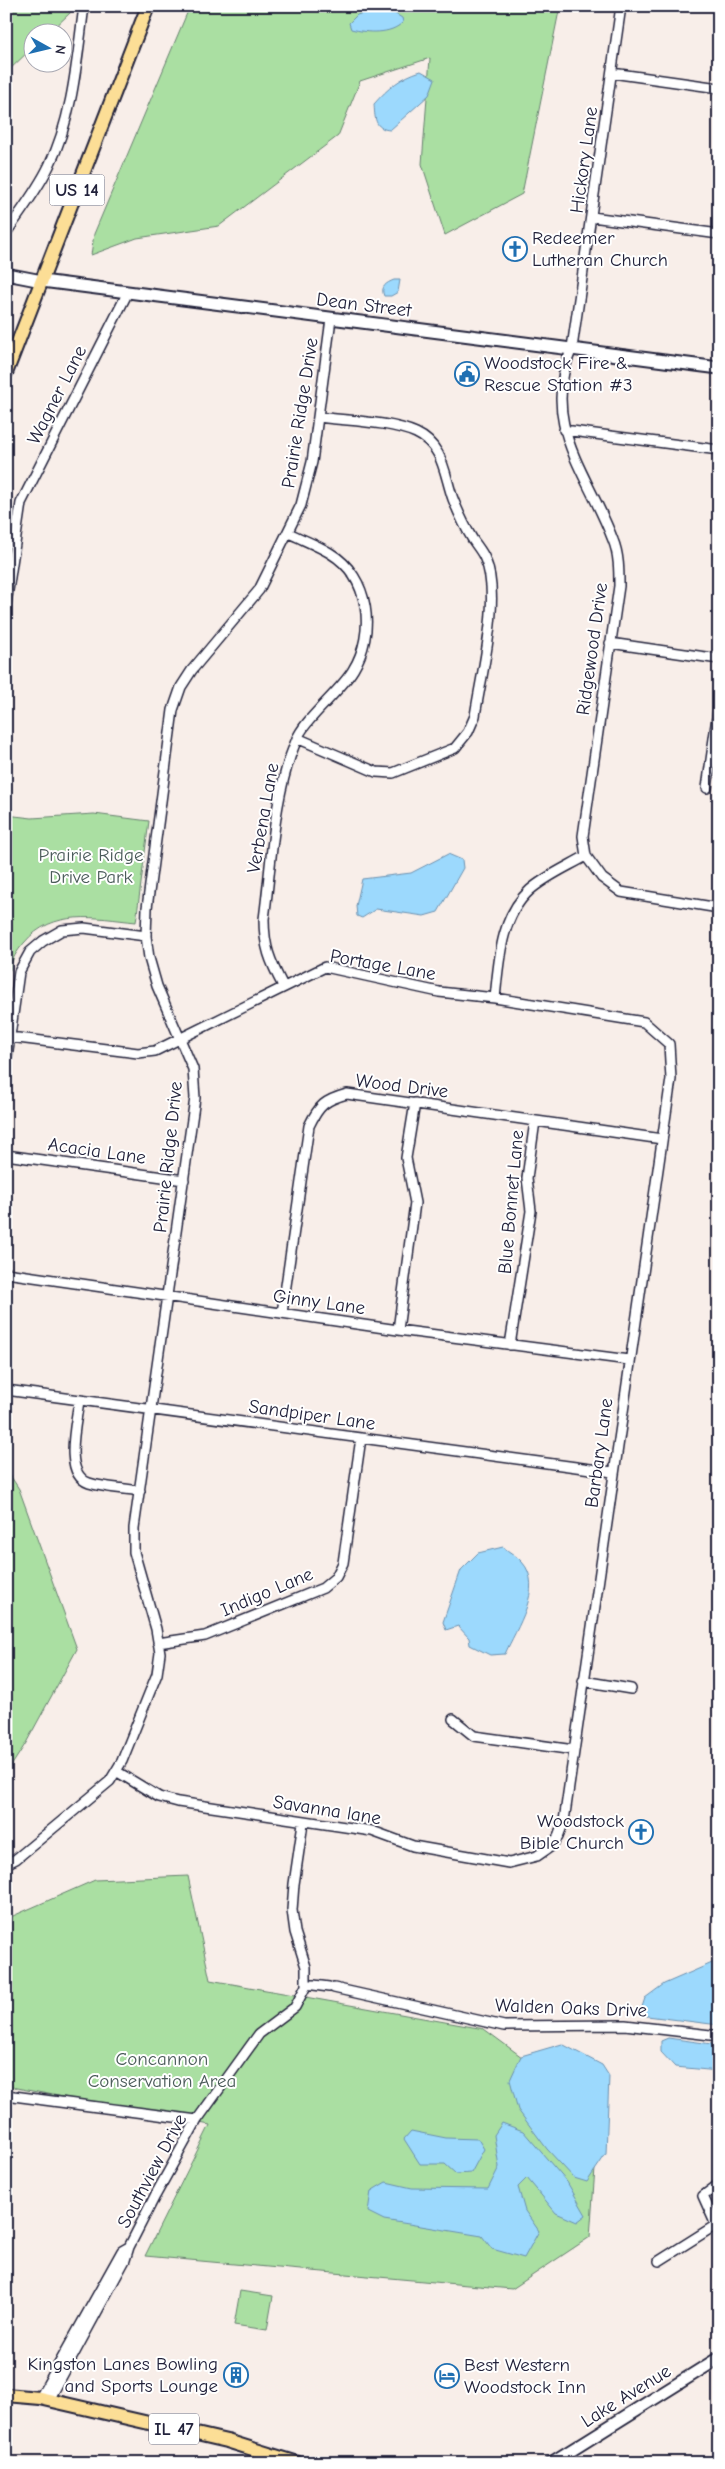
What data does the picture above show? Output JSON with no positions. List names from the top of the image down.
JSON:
{
  "streets": {
    "main road": ["US 14", "IL 47"],
    "street": [
      "Hickory Lane",
      "Dean Street",
      "Wagner Lane",
      "Prairie Ridge Drive",
      "Ridgewood Drive",
      "Verbena Lane",
      "Portage Lane",
      "Wood Drive",
      "Acacia Lane",
      "Blue Bonnet Lane",
      "Ginny Lane",
      "Sandpiper Lane",
      "Barbary Lane",
      "Indigo Lane",
      "Savanna lane",
      "Walden Oaks Drive",
      "Southview Drive",
      "Lake Avenue"
    ]
  },
  "crossings": [
    ["Hickory Lane", "Dean Street"],
    ["Hickory Lane", "Ridgewood Drive"],
    ["US 14", "Dean Street"],
    ["Dean Street", "Wagner Lane"],
    ["Dean Street", "Prairie Ridge Drive"],
    ["Dean Street", "Ridgewood Drive"],
    ["Prairie Ridge Drive", "Verbena Lane"],
    ["Prairie Ridge Drive", "Portage Lane"],
    ["Prairie Ridge Drive", "Acacia Lane"],
    ["Prairie Ridge Drive", "Ginny Lane"],
    ["Prairie Ridge Drive", "Sandpiper Lane"],
    ["Prairie Ridge Drive", "Indigo Lane"],
    ["Prairie Ridge Drive", "Savanna lane"],
    ["Verbena Lane", "Portage Lane"],
    ["Portage Lane", "Barbary Lane"],
    ["Wood Drive", "Blue Bonnet Lane"],
    ["Wood Drive", "Ginny Lane"],
    ["Wood Drive", "Barbary Lane"],
    ["Blue Bonnet Lane", "Ginny Lane"],
    ["Ginny Lane", "Barbary Lane"],
    ["Sandpiper Lane", "Barbary Lane"],
    ["Sandpiper Lane", "Indigo Lane"],
    ["Barbary Lane", "Savanna lane"],
    ["Walden Oaks Drive", "Southview Drive"],
    ["Southview Drive", "IL 47"]
  ],
  "parks": ["Prairie Ridge Drive Park", "Concannon Conservation Area"],
  "places": {
    "church": ["Redeemer Lutheran Church", "Woodstock Bible Church"],
    "public building": ["Woodstock Fire & Rescue Station #3"],
    "building": ["Kingston Lanes Bowling and Sports Lounge"],
    "hotel": ["Best Western Woodstock Inn"]
  },
  "north": "right"
}
